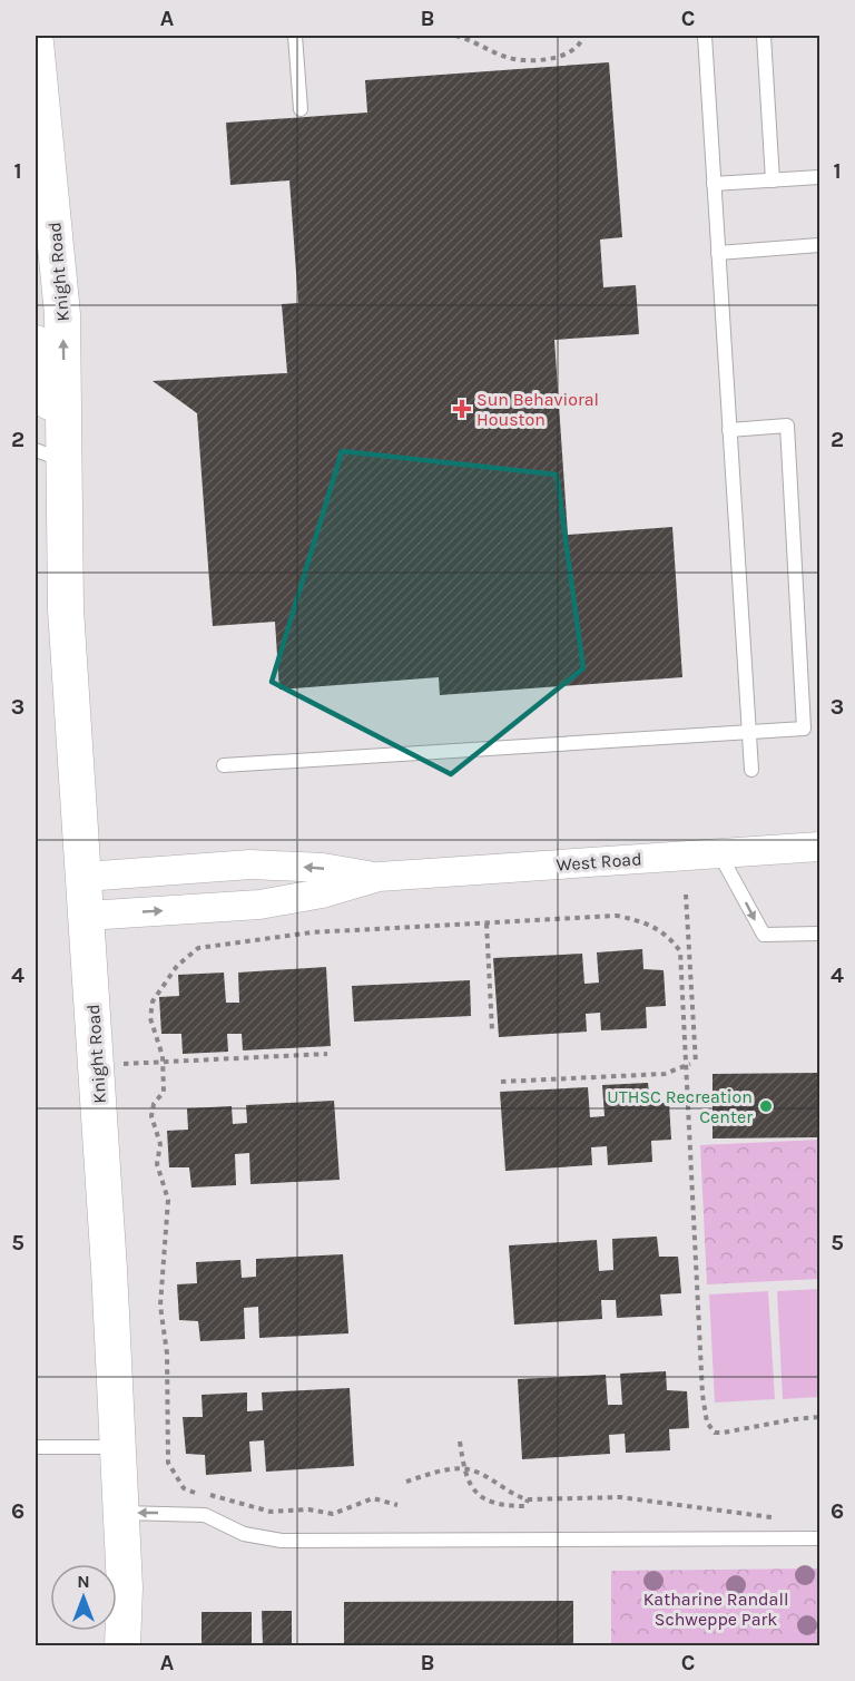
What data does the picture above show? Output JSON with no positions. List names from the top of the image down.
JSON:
{
  "streets": {
    "street": ["Knight Road", "West Road"]
  },
  "crossings": [
    ["Knight Road", "West Road"]
  ],
  "parks": ["Katharine Randall Schweppe Park"],
  "places": {
    "health": ["Sun Behavioral Houston"],
    "other": ["UTHSC Recreation Center"]
  },
  "north": "top",
  "grid": {
    "columns": ["A", "B", "C"],
    "rows": [
      "1",
      "2",
      "3",
      "4",
      "5",
      "6"
    ]
  }
}
